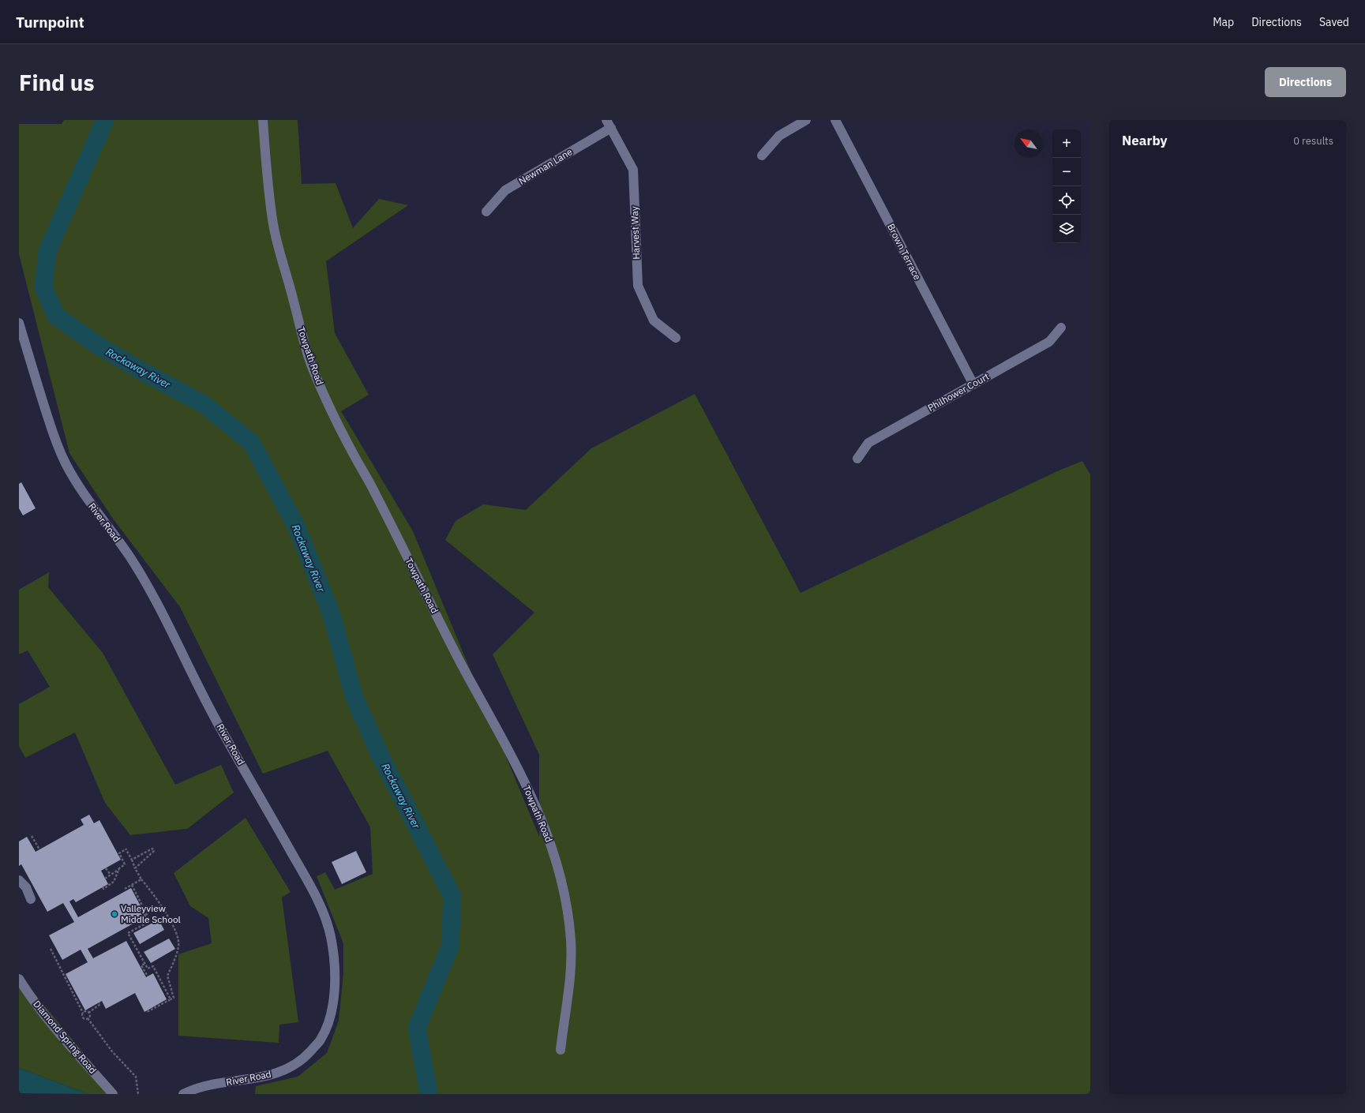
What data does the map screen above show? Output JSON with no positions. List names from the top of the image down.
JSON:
{
  "streets": {
    "street": [
      "Newman Lane",
      "Harvest Way",
      "Brown Terrace",
      "Towpath Road",
      "Philhower Court",
      "River Road",
      "Diamond Spring Road"
    ]
  },
  "crossings": [
    ["Newman Lane", "Harvest Way"],
    ["Brown Terrace", "Philhower Court"]
  ],
  "water": ["Rockaway River"],
  "places": ["Valleyview Middle School"],
  "north": "top left",
  "page": {
    "header": "Turnpoint",
    "nav": ["Map", "Directions", "Saved"],
    "buttons": "Directions",
    "title": "Find us",
    "heading": ["Nearby", "0 results"],
    "map_buttons": ["+", "−"]
  }
}
